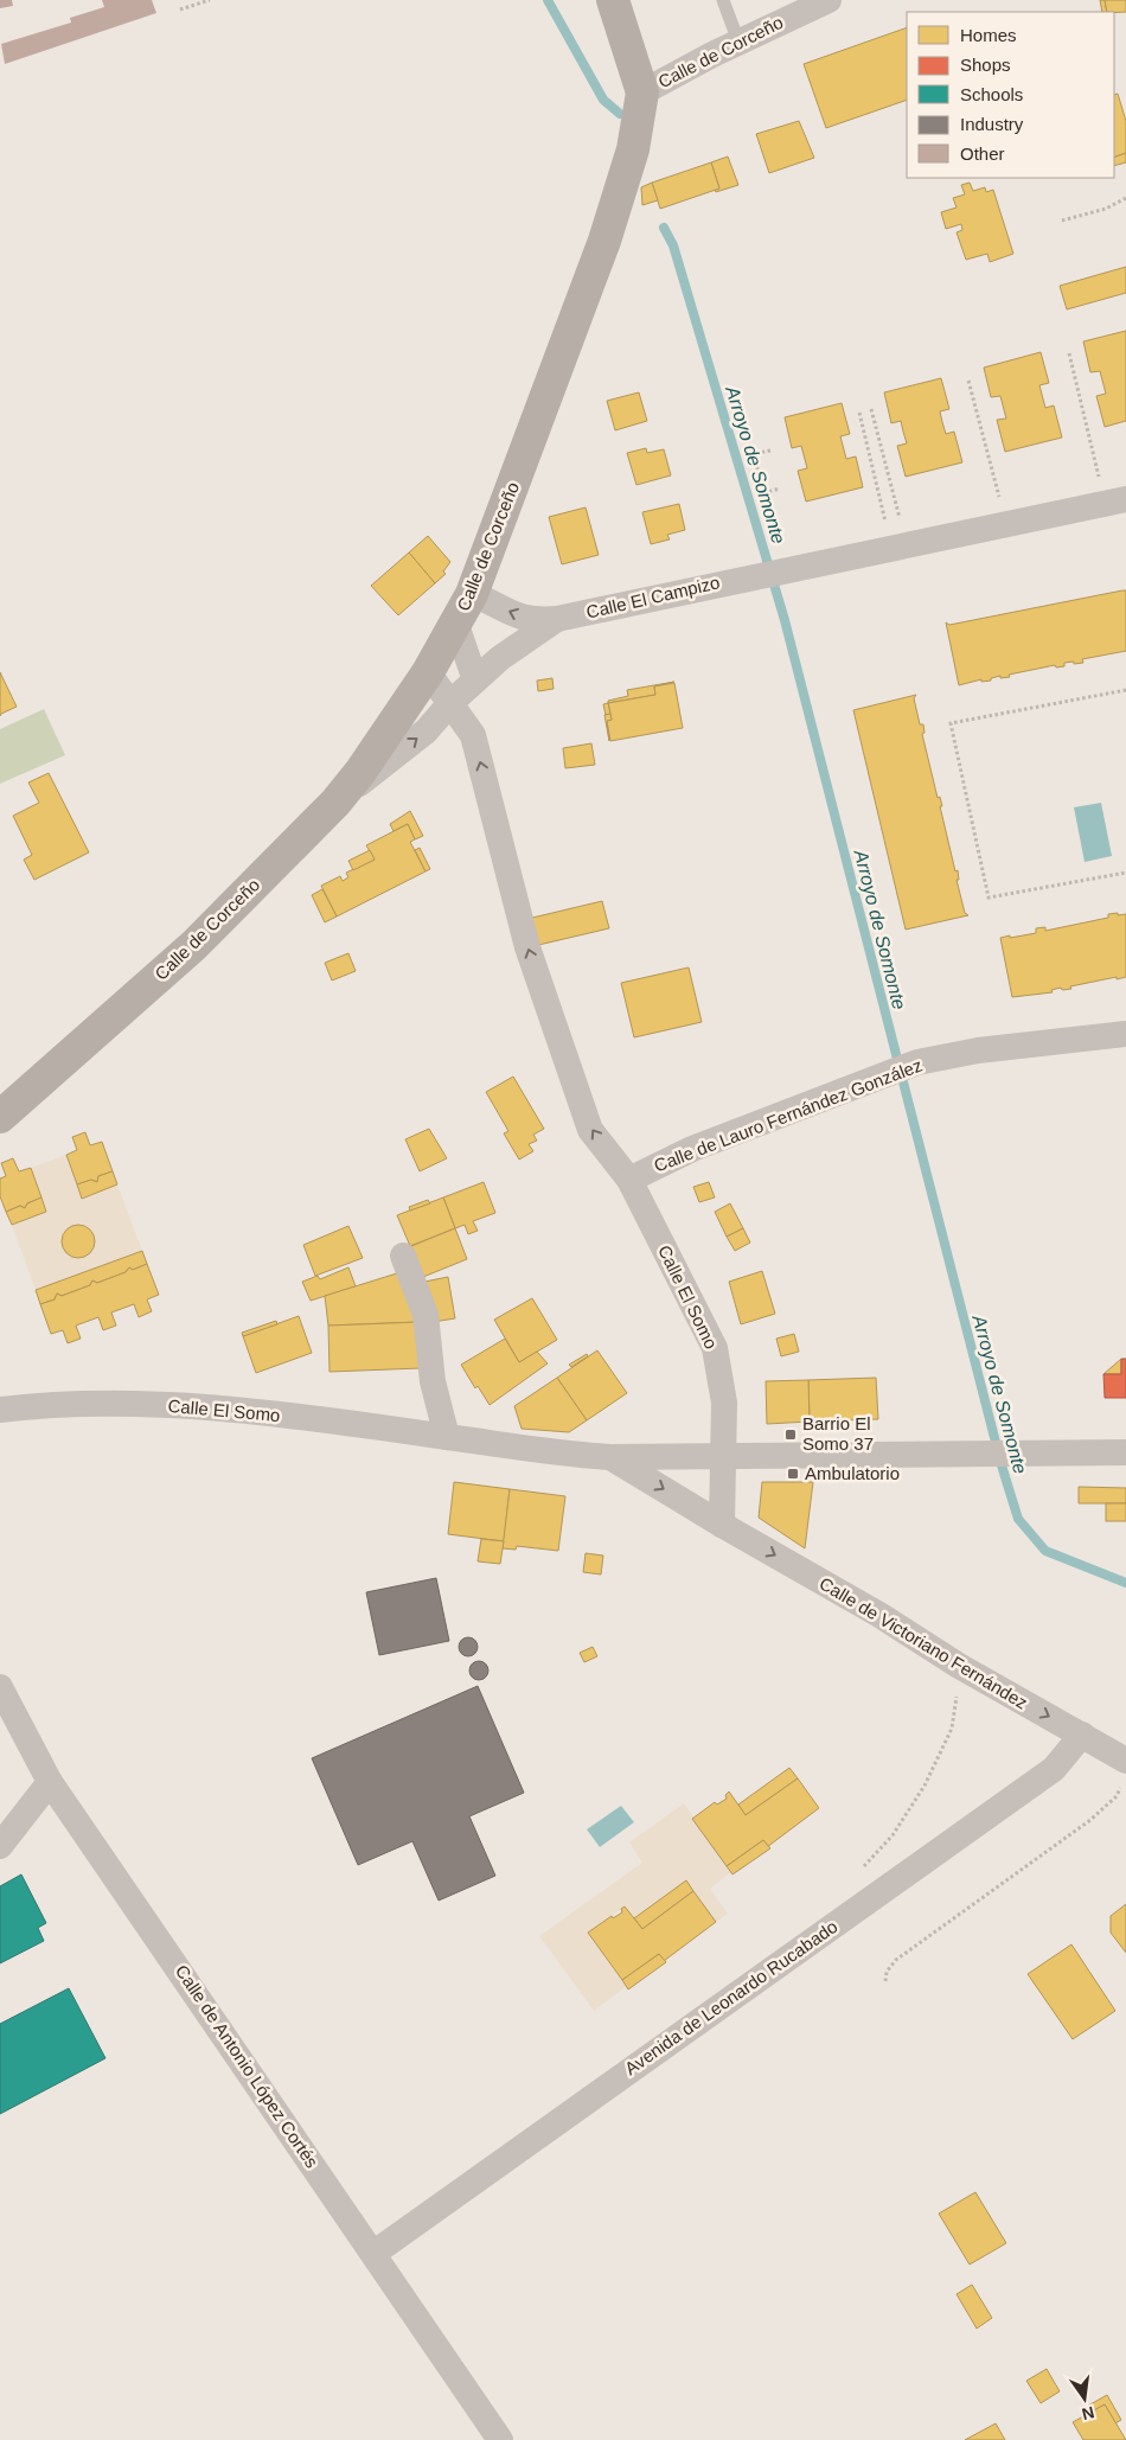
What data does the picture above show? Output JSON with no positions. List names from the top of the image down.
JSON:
{
  "streets": {
    "main road": ["Calle de Corceño"],
    "street": [
      "Calle El Campizo",
      "Calle de Lauro Fernández González",
      "Calle El Somo",
      "Calle de Victoriano Fernández",
      "Avenida de Leonardo Rucabado",
      "Calle de Antonio López Cortés"
    ]
  },
  "crossings": [
    ["Calle de Corceño", "Calle El Campizo"],
    ["Calle de Lauro Fernández González", "Calle El Somo"],
    ["Calle El Somo", "Calle de Victoriano Fernández"],
    ["Calle de Victoriano Fernández", "Avenida de Leonardo Rucabado"],
    ["Avenida de Leonardo Rucabado", "Calle de Antonio López Cortés"]
  ],
  "one_way": ["Calle de Victoriano Fernández"],
  "water": ["Arroyo de Somonte"],
  "places": {
    "transit": ["Barrio El Somo 37", "Ambulatorio"]
  },
  "legend": [
    "Homes",
    "Shops",
    "Schools",
    "Industry",
    "Other"
  ],
  "north": "bottom"
}
